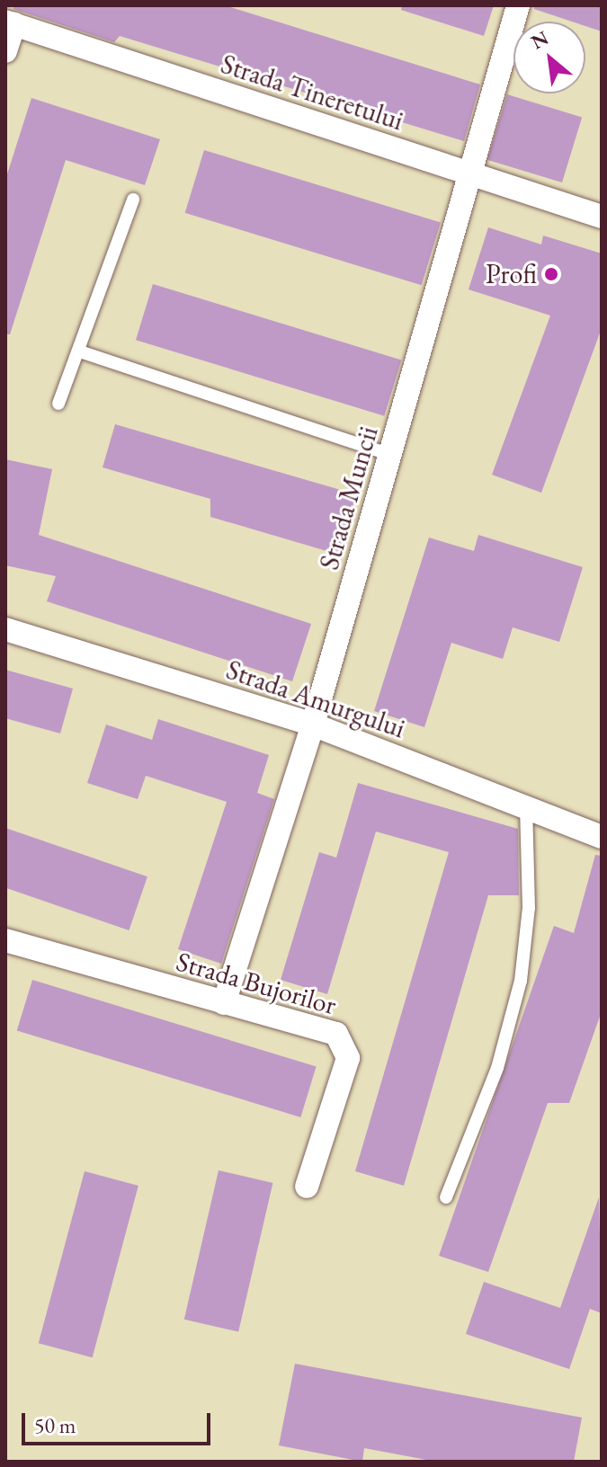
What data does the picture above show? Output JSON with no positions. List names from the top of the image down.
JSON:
{
  "streets": {
    "street": [
      "Strada Tineretului",
      "Strada Muncii",
      "Strada Amurgului",
      "Strada Bujorilor"
    ]
  },
  "crossings": [
    ["Strada Tineretului", "Strada Muncii"],
    ["Strada Muncii", "Strada Amurgului"],
    ["Strada Muncii", "Strada Bujorilor"]
  ],
  "places": ["Profi"],
  "scale_bar": "50 m",
  "north": "top left"
}
